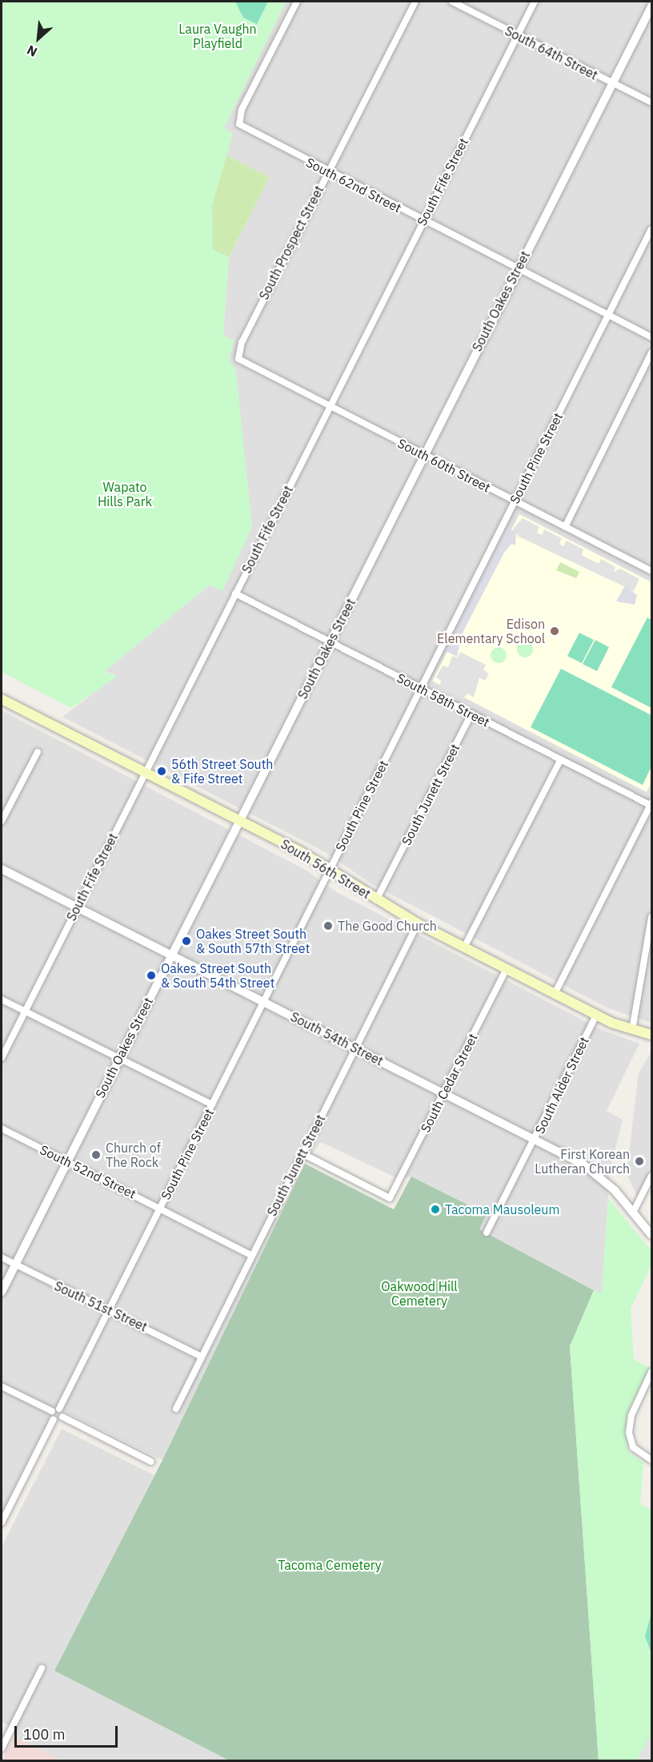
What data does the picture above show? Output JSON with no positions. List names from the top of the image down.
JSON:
{
  "streets": {
    "main road": ["South 56th Street"],
    "street": [
      "South 64th Street",
      "South Fife Street",
      "South 62nd Street",
      "South Prospect Street",
      "South Oakes Street",
      "South Pine Street",
      "South 60th Street",
      "South 58th Street",
      "South Junett Street",
      "South 54th Street",
      "South Cedar Street",
      "South Alder Street",
      "South 52nd Street",
      "South 51st Street"
    ]
  },
  "crossings": [
    ["South 64th Street", "South Fife Street"],
    ["South 64th Street", "South Oakes Street"],
    ["South Fife Street", "South 62nd Street"],
    ["South Fife Street", "South 60th Street"],
    ["South Fife Street", "South 58th Street"],
    ["South Fife Street", "South 56th Street"],
    ["South Fife Street", "South 54th Street"],
    ["South 62nd Street", "South Prospect Street"],
    ["South 62nd Street", "South Oakes Street"],
    ["South 62nd Street", "South Pine Street"],
    ["South Prospect Street", "South 60th Street"],
    ["South Oakes Street", "South 60th Street"],
    ["South Oakes Street", "South 58th Street"],
    ["South Oakes Street", "South 56th Street"],
    ["South Oakes Street", "South 54th Street"],
    ["South Oakes Street", "South 52nd Street"],
    ["South Oakes Street", "South 51st Street"],
    ["South Pine Street", "South 60th Street"],
    ["South Pine Street", "South 58th Street"],
    ["South Pine Street", "South 56th Street"],
    ["South Pine Street", "South 54th Street"],
    ["South Pine Street", "South 52nd Street"],
    ["South Pine Street", "South 51st Street"],
    ["South 58th Street", "South Junett Street"],
    ["South Junett Street", "South 56th Street"],
    ["South Junett Street", "South 54th Street"],
    ["South Junett Street", "South Cedar Street"],
    ["South Junett Street", "South 52nd Street"],
    ["South Junett Street", "South 51st Street"],
    ["South 56th Street", "South Cedar Street"],
    ["South 56th Street", "South Alder Street"],
    ["South 54th Street", "South Cedar Street"],
    ["South 54th Street", "South Alder Street"]
  ],
  "parks": [
    "Laura Vaughn Playfield",
    "Wapato Hills Park",
    "Oakwood Hill Cemetery",
    "Tacoma Cemetery"
  ],
  "places": [
    "Edison Elementary School",
    "56th Street South & Fife Street",
    "The Good Church",
    "Oakes Street South & South 57th Street",
    "Oakes Street South & South 54th Street",
    "Church of The Rock",
    "First Korean Lutheran Church",
    "Tacoma Mausoleum"
  ],
  "scale_bar": "100 m",
  "north": "bottom left"
}
